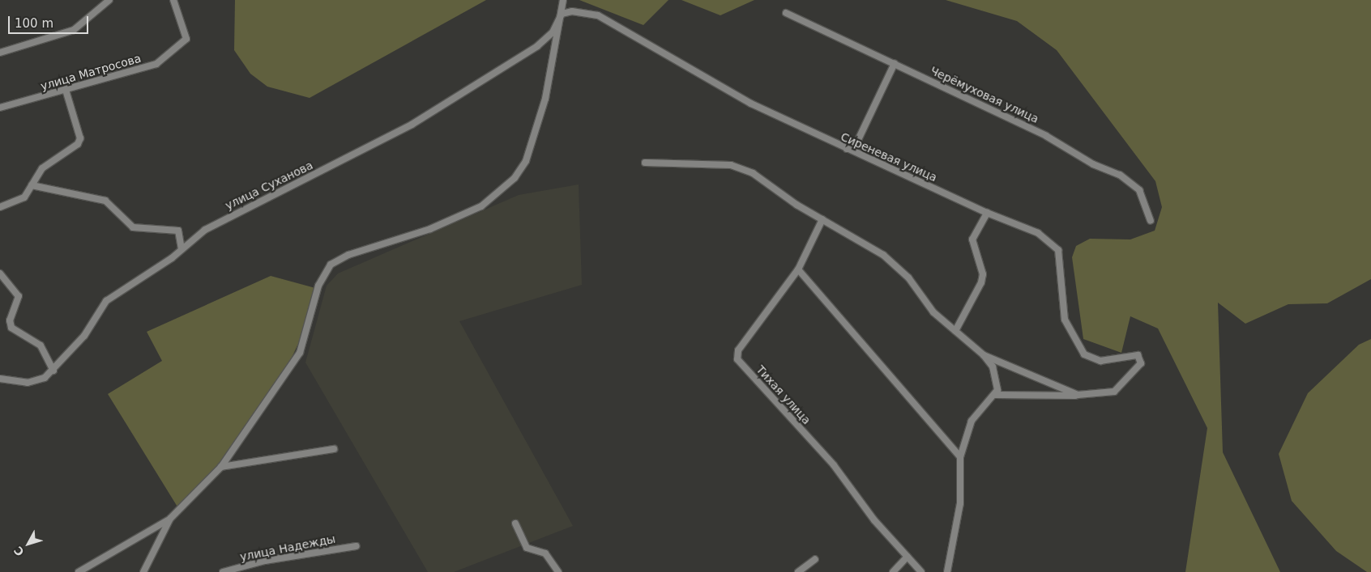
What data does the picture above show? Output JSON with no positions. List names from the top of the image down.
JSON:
{
  "streets": {
    "street": [
      "улица Матросова",
      "Черёмуховая улица",
      "Сиреневая улица",
      "улица Суханова",
      "Тихая улица",
      "улица Надежды"
    ]
  },
  "crossings": [
    ["Сиреневая улица", "улица Суханова"]
  ],
  "scale_bar": "100 m",
  "north": "bottom left"
}
